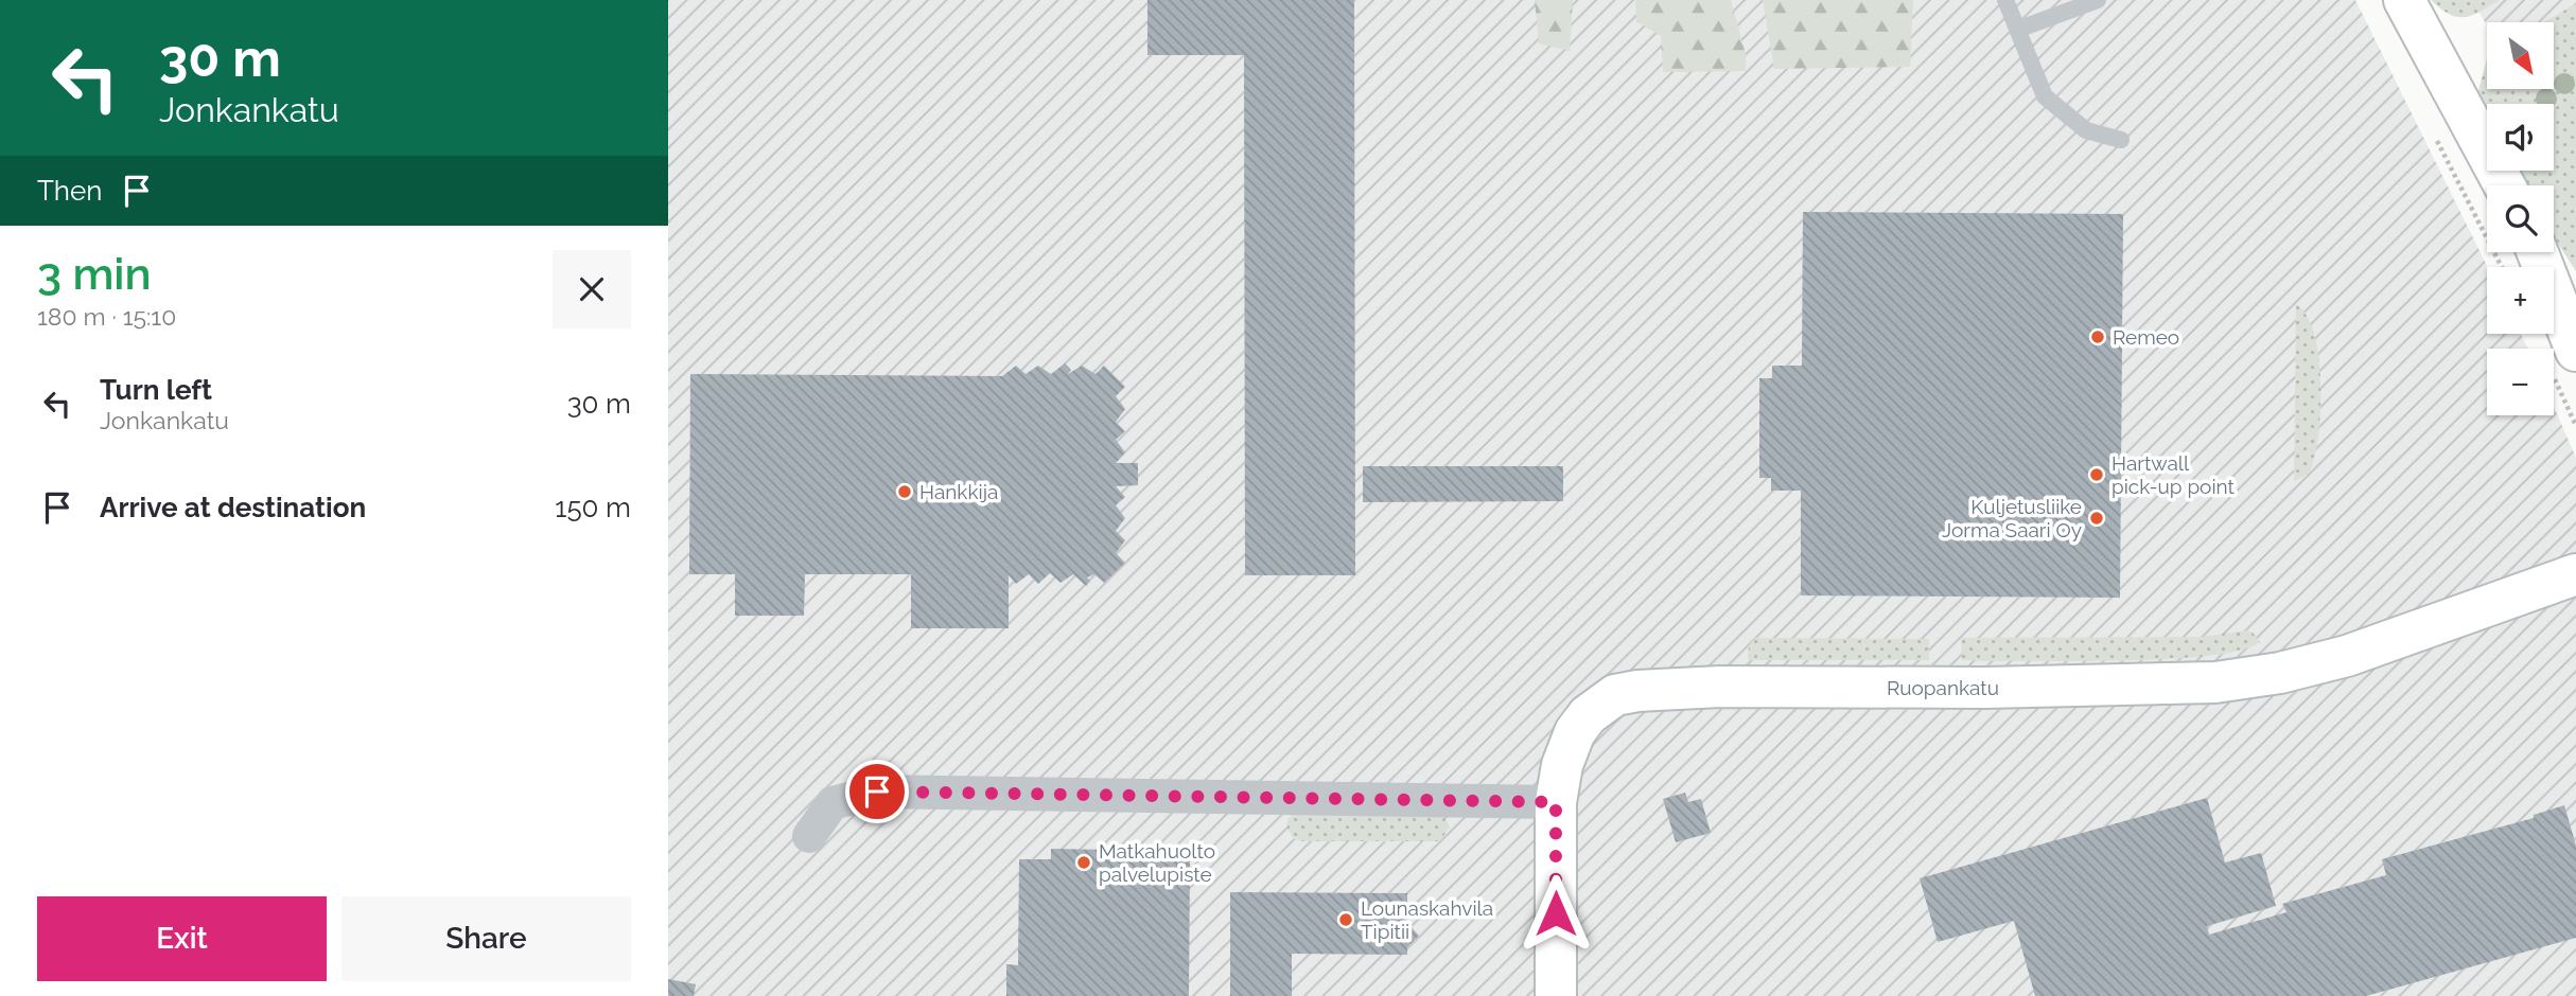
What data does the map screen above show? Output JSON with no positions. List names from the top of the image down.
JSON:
{
  "streets": {
    "street": ["Ruopankatu"]
  },
  "places": [
    "Remeo",
    "Hartwall pick-up point",
    "Hankkija",
    "Kuljetusliike Jorma Saari Oy",
    "Matkahuolto palvelupiste",
    "Lounaskahvila Tipitii"
  ],
  "north": "bottom right",
  "page": {
    "turn": ["30 m", "Jonkankatu"],
    "map_buttons": ["+", "−"],
    "then": "Then",
    "heading": ["3 min", "180 m · 15:10"],
    "list": [
      {
        "name": "Turn left",
        "note": "Jonkankatu",
        "value": "30 m"
      },
      {
        "name": "Arrive at destination",
        "value": "150 m"
      }
    ],
    "buttons": ["Exit", "Share"]
  }
}
